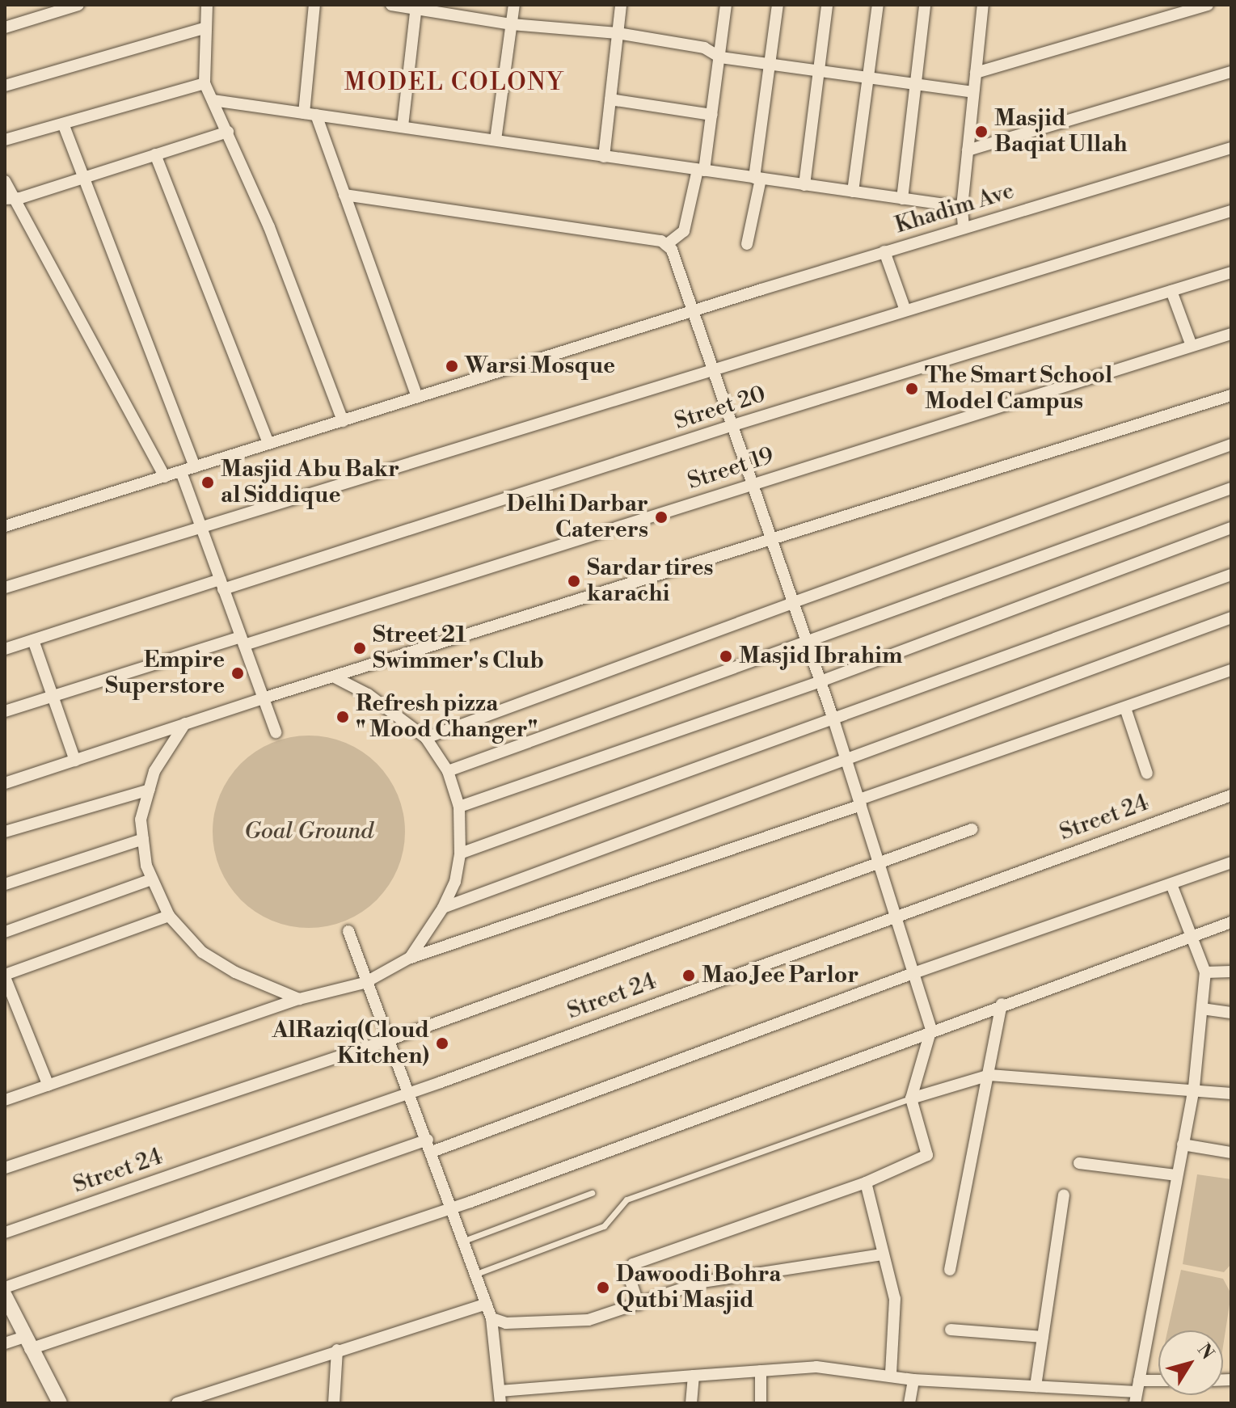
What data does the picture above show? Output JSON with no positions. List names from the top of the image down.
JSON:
{
  "streets": {
    "street": [
      "Khadim Ave",
      "Street 20",
      "Street 19",
      "Street 24"
    ]
  },
  "districts": ["MODEL COLONY"],
  "parks": ["Goal Ground"],
  "places": [
    "Masjid Baqiat Ullah",
    "Warsi Mosque",
    "The Smart School Model Campus",
    "Masjid Abu Bakr al Siddique",
    "Delhi Darbar Caterers",
    "Sardar tires karachi",
    "Street 21 Swimmer's Club",
    "Masjid Ibrahim",
    "Empire Superstore",
    "Refresh pizza \" Mood Changer\"",
    "Mao Jee Parlor",
    "AlRaziq(Cloud Kitchen)",
    "Dawoodi Bohra Qutbi Masjid"
  ],
  "north": "top right"
}
